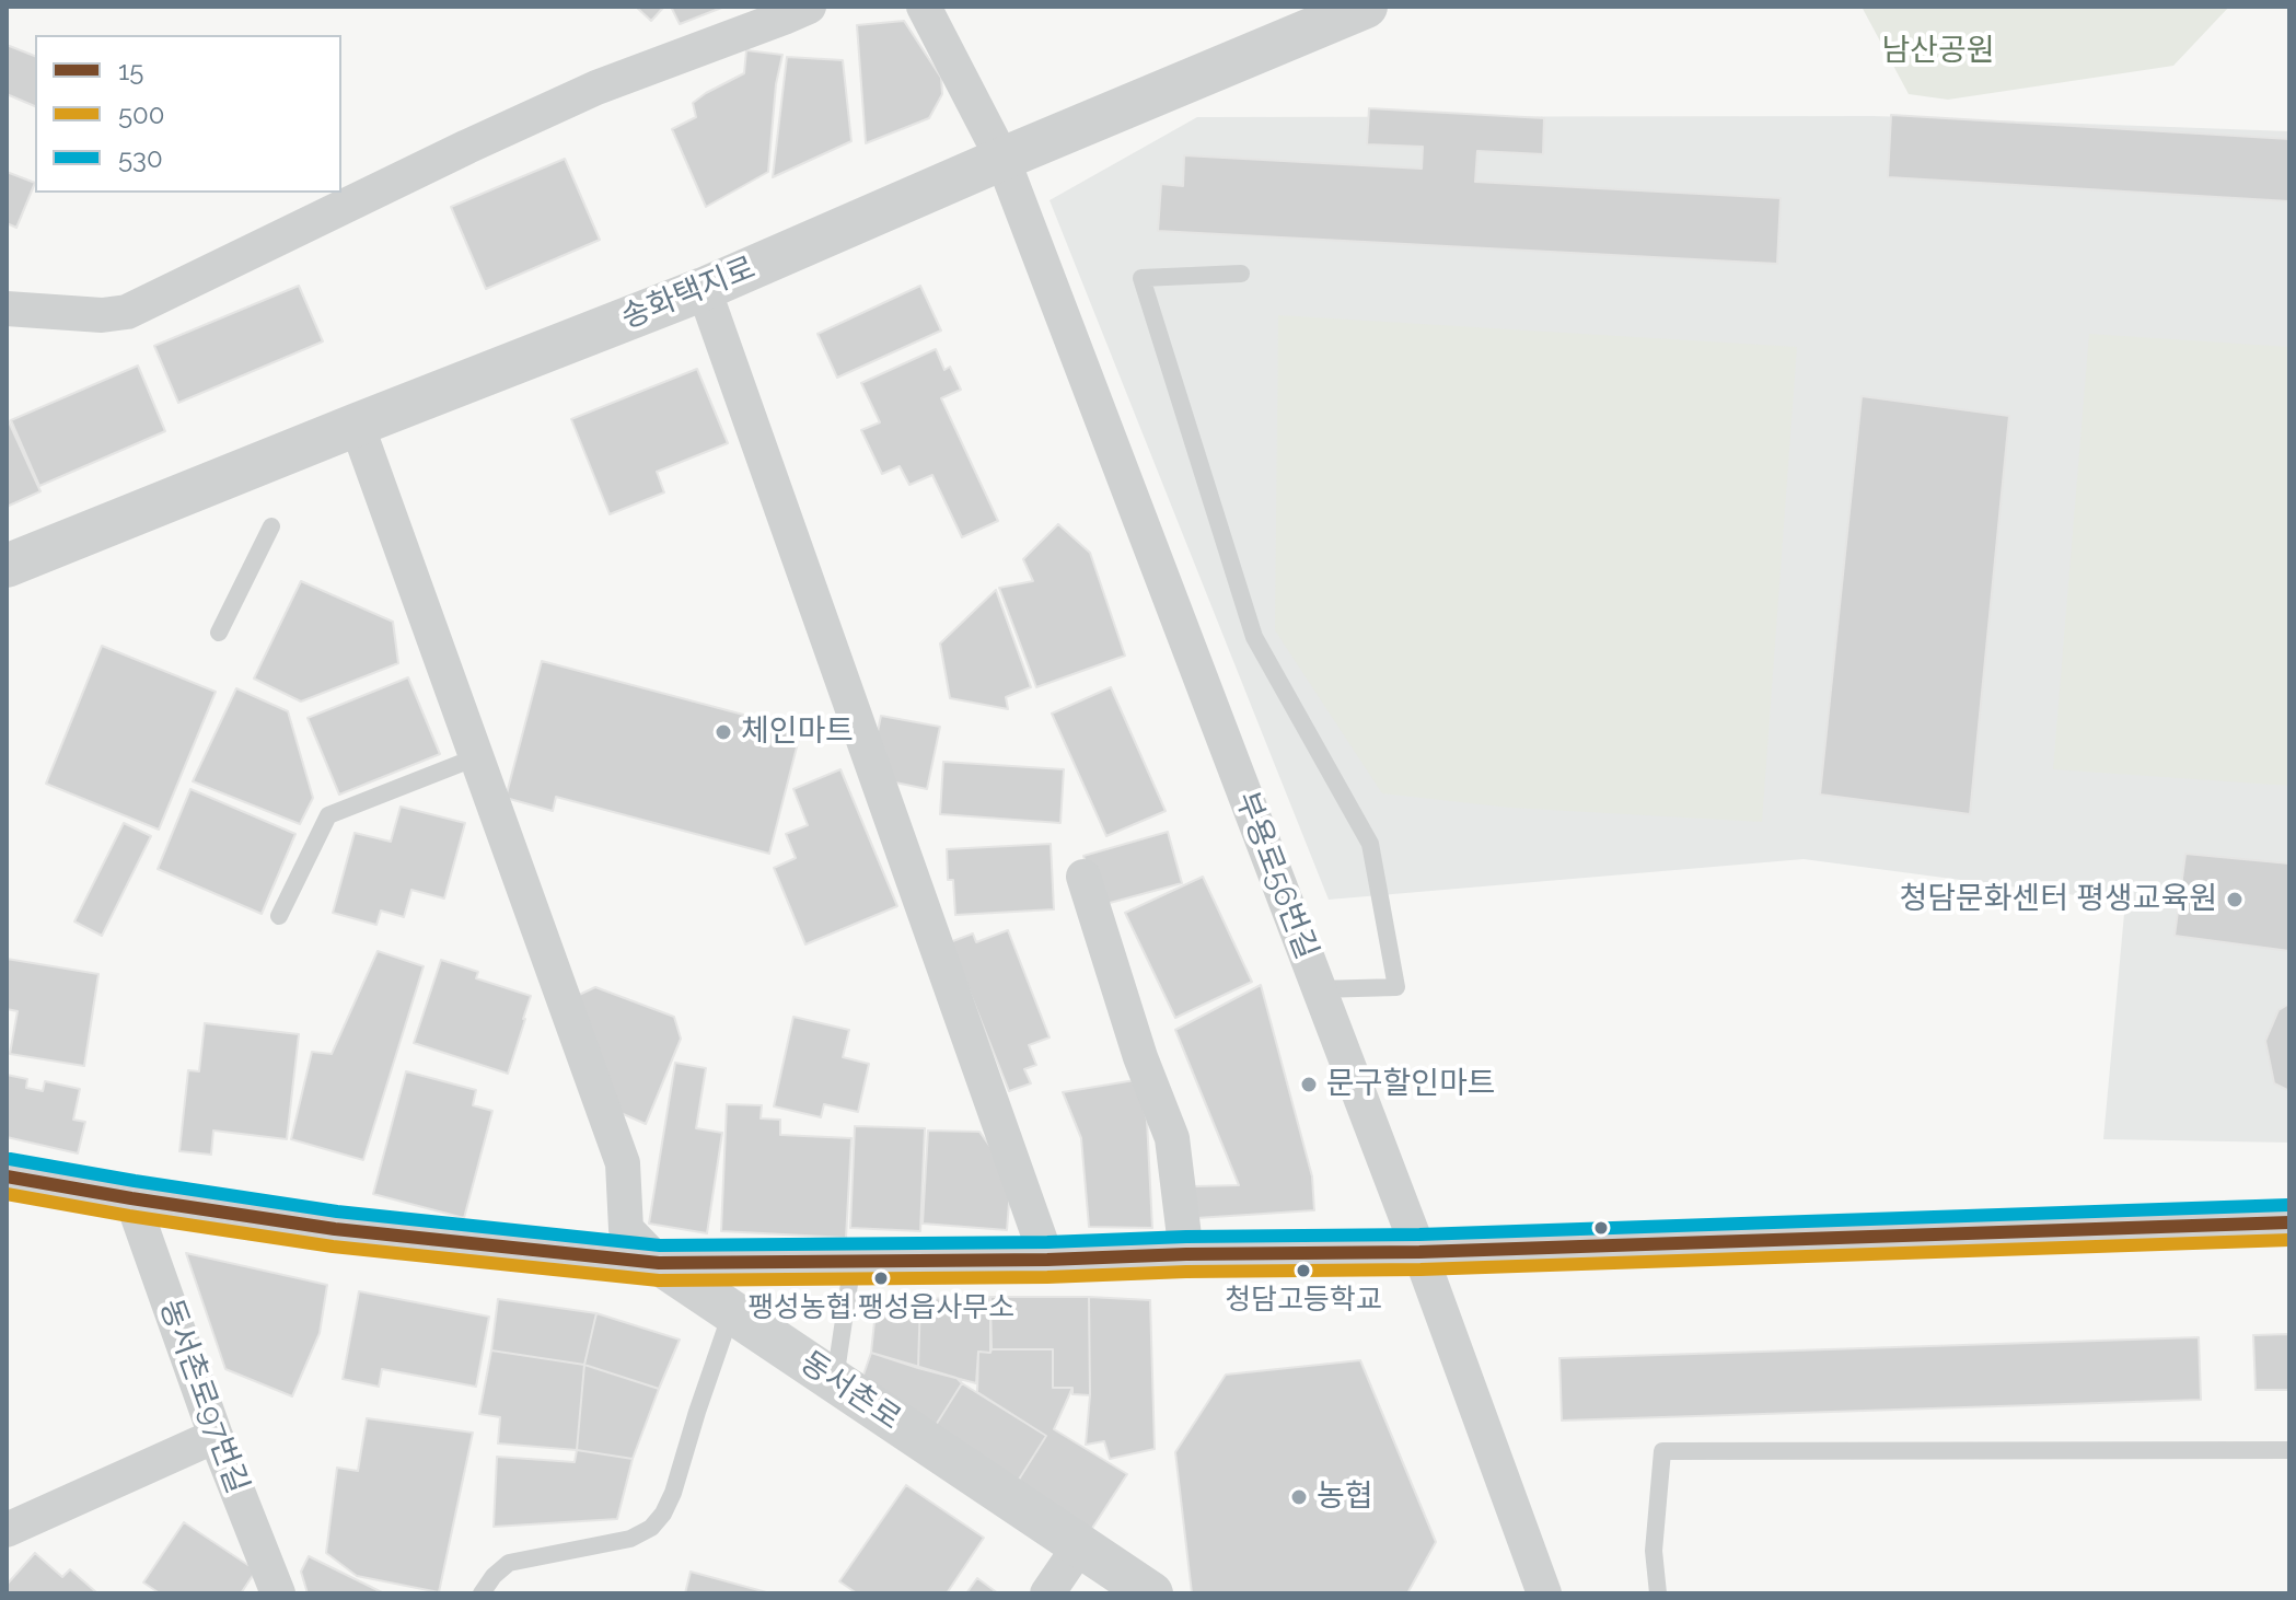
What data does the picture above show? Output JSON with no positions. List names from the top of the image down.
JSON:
{
  "streets": {
    "street": [
      "송화택지로",
      "부용로56번길",
      "동서촌로",
      "동서촌로97번길"
    ]
  },
  "crossings": [
    ["송화택지로", "부용로56번길"],
    ["동서촌로", "동서촌로97번길"]
  ],
  "parks": ["남산공원"],
  "places": [
    "체인마트",
    "청담문화센터 평생교육원",
    "문구할인마트",
    "청담고등학교",
    "팽성농협.팽성읍사무소",
    "농협"
  ],
  "lines": ["transit line 530", "transit line 15", "transit line 500"],
  "legend": ["15", "500", "530"]
}
